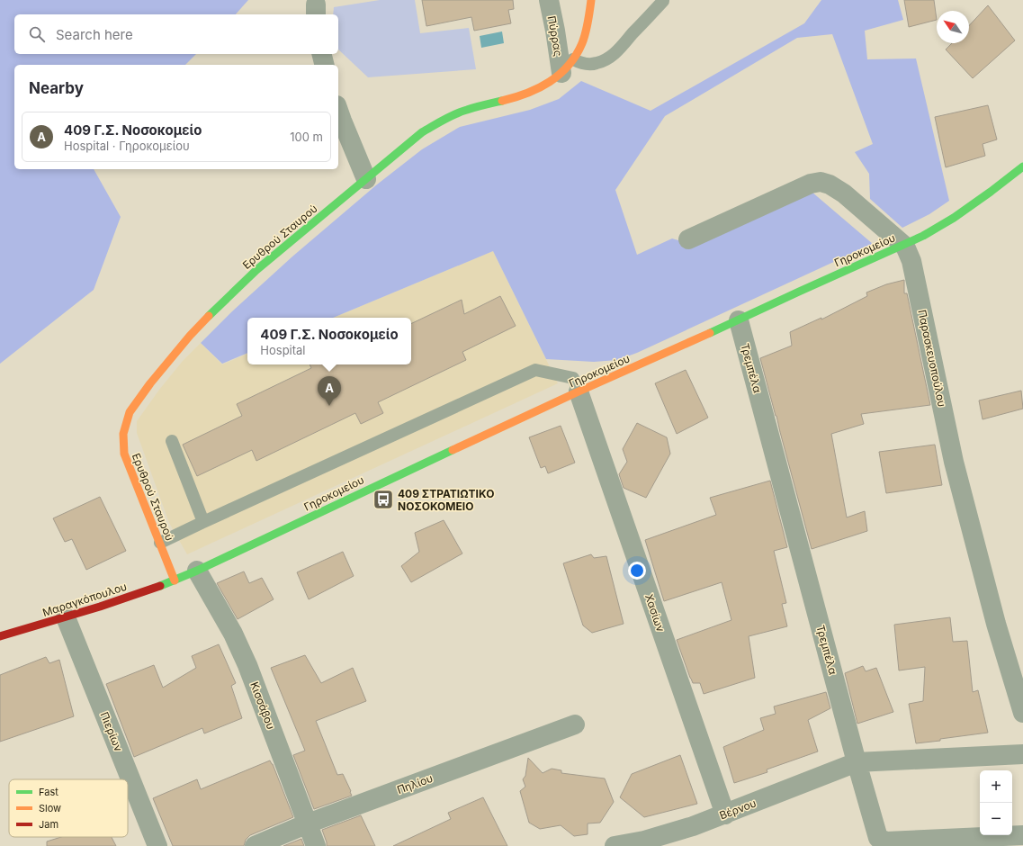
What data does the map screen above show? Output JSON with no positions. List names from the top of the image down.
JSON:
{
  "streets": {
    "main road": ["Ερυθρού Σταυρού", "Γηροκομείου", "Μαραγκόπουλου"],
    "street": [
      "Πύρρας",
      "Παρασκευοπούλου",
      "Τρεμπέλα",
      "Χασίων",
      "Κισσάβου",
      "Πιερίων",
      "Πηλίου",
      "Βέρνου"
    ]
  },
  "crossings": [
    ["Πύρρας", "Ερυθρού Σταυρού"],
    ["Ερυθρού Σταυρού", "Γηροκομείου"],
    ["Ερυθρού Σταυρού", "Μαραγκόπουλου"],
    ["Γηροκομείου", "Παρασκευοπούλου"],
    ["Γηροκομείου", "Τρεμπέλα"],
    ["Γηροκομείου", "Μαραγκόπουλου"],
    ["Γηροκομείου", "Χασίων"],
    ["Γηροκομείου", "Κισσάβου"],
    ["Τρεμπέλα", "Βέρνου"],
    ["Μαραγκόπουλου", "Πιερίων"],
    ["Χασίων", "Βέρνου"],
    ["Κισσάβου", "Πηλίου"]
  ],
  "places": {
    "bus stop": ["409 ΣΤΡΑΤΙΩΤΙΚΟ ΝΟΣΟΚΟΜΕΙΟ"]
  },
  "legend": ["Fast", "Slow", "Jam"],
  "north": "top left",
  "page": {
    "search": "Search here",
    "heading": "Nearby",
    "list": [
      {
        "mark": "A",
        "name": "409 Γ.Σ. Νοσοκομείο",
        "note": "Hospital · Γηροκομείου",
        "value": "100 m"
      }
    ],
    "popup": ["409 Γ.Σ. Νοσοκομείο", "Hospital"],
    "pins": "A",
    "map_buttons": ["+", "−"]
  }
}
